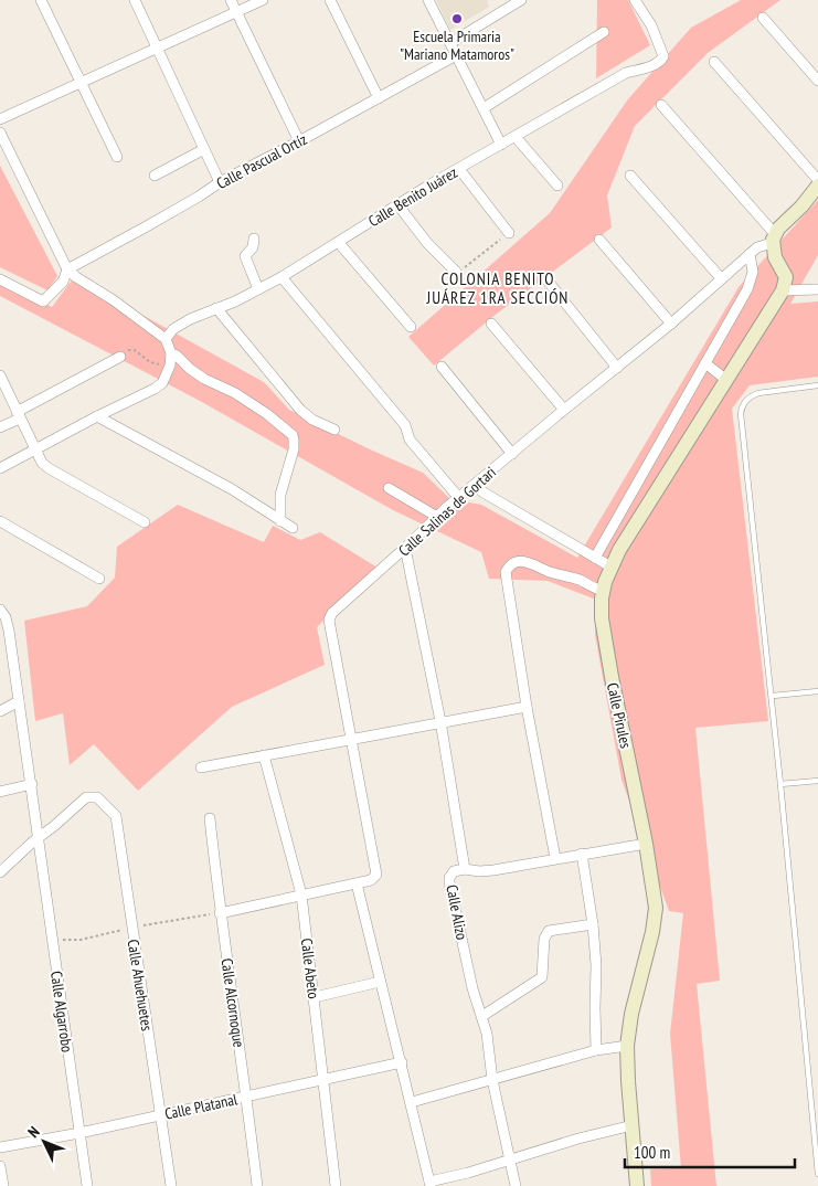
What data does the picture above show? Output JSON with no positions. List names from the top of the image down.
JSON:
{
  "streets": {
    "street": [
      "Calle Pascual Ortíz",
      "Calle Benito Juárez",
      "Calle Salinas de Gortari",
      "Calle Pirules",
      "Calle Alizo",
      "Calle Abeto",
      "Calle Ahuehuetes",
      "Calle Alcornoque",
      "Calle Algarrobo",
      "Calle Platanal"
    ]
  },
  "crossings": [
    ["Calle Salinas de Gortari", "Calle Alizo"],
    ["Calle Abeto", "Calle Platanal"],
    ["Calle Ahuehuetes", "Calle Algarrobo"],
    ["Calle Ahuehuetes", "Calle Platanal"],
    ["Calle Alcornoque", "Calle Platanal"],
    ["Calle Algarrobo", "Calle Platanal"]
  ],
  "districts": ["COLONIA BENITO JUÁREZ 1RA SECCIÓN"],
  "places": ["Escuela Primaria \"Mariano Matamoros\""],
  "scale_bar": "100 m",
  "north": "top left"
}
